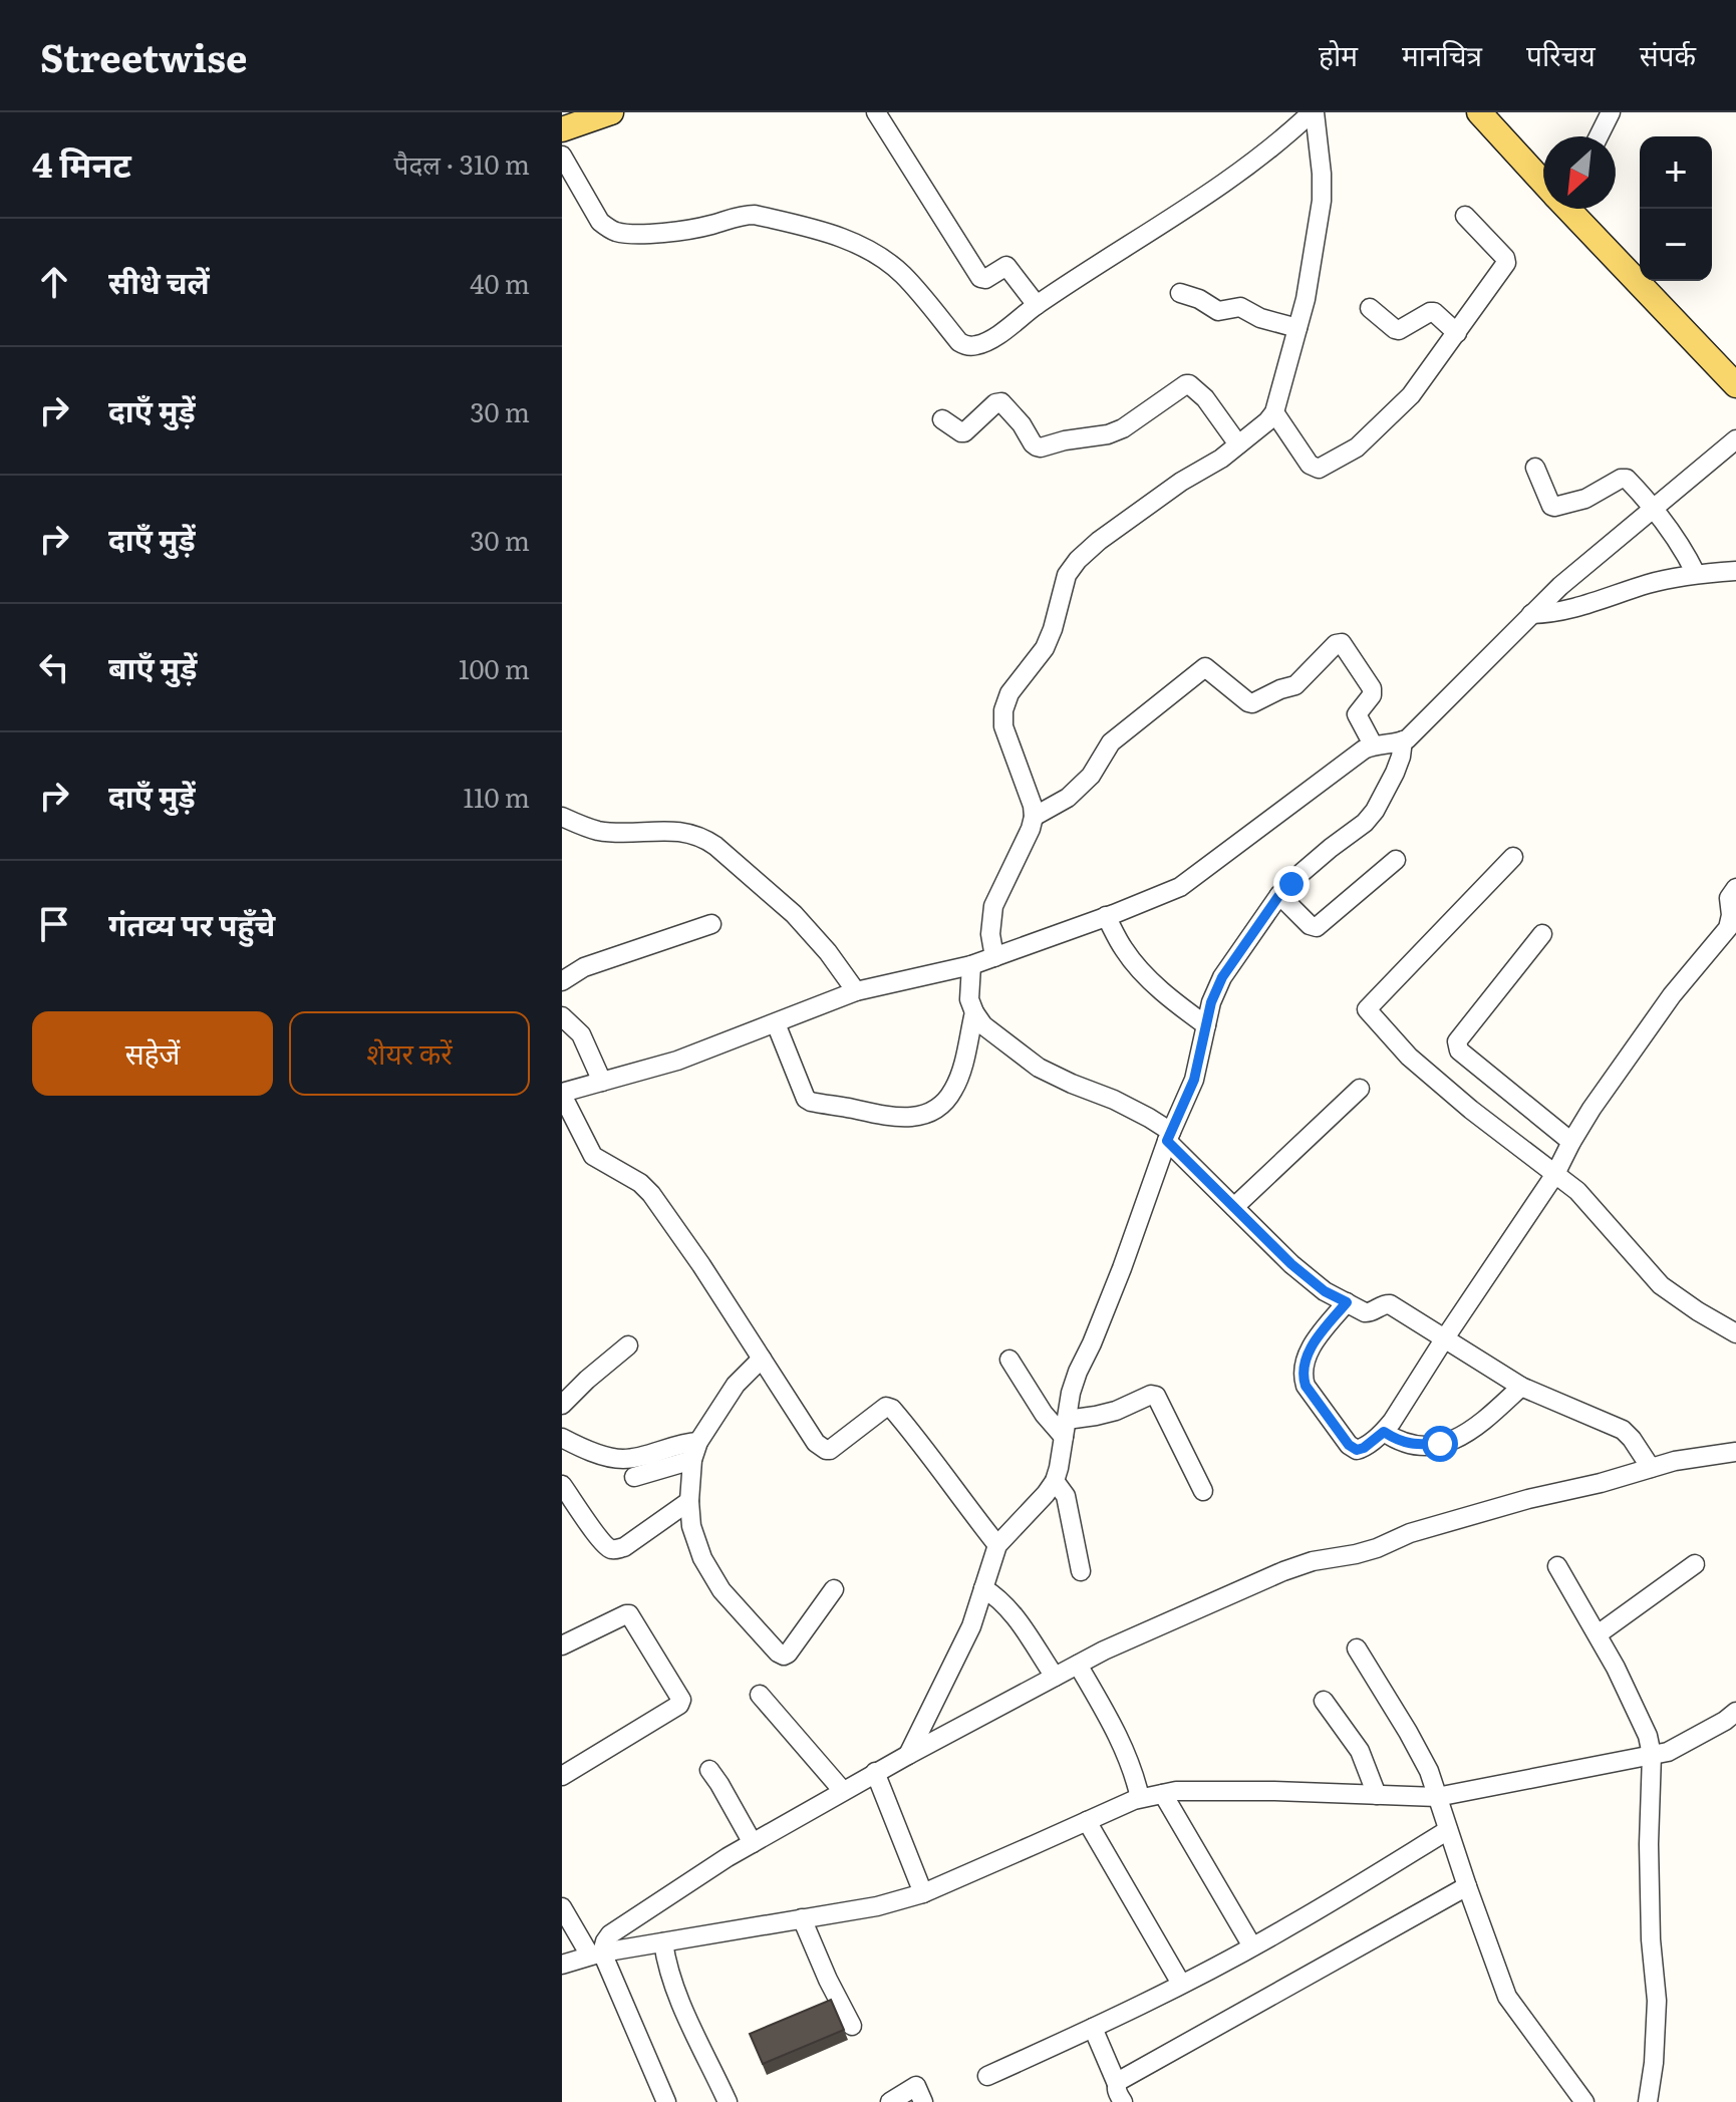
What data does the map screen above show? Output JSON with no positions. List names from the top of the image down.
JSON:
{
  "north": "bottom left",
  "page": {
    "header": "Streetwise",
    "nav": [
      "होम",
      "मानचित्र",
      "परिचय",
      "संपर्क"
    ],
    "heading": ["4 मिनट", "पैदल · 310 m"],
    "map_buttons": ["+", "−"],
    "list": [
      ["सीधे चलें", "40 m"],
      ["दाएँ मुड़ें", "30 m"],
      ["दाएँ मुड़ें", "30 m"],
      ["बाएँ मुड़ें", "100 m"],
      ["दाएँ मुड़ें", "110 m"],
      "गंतव्य पर पहुँचे"
    ],
    "buttons": ["सहेजें", "शेयर करें"]
  }
}
